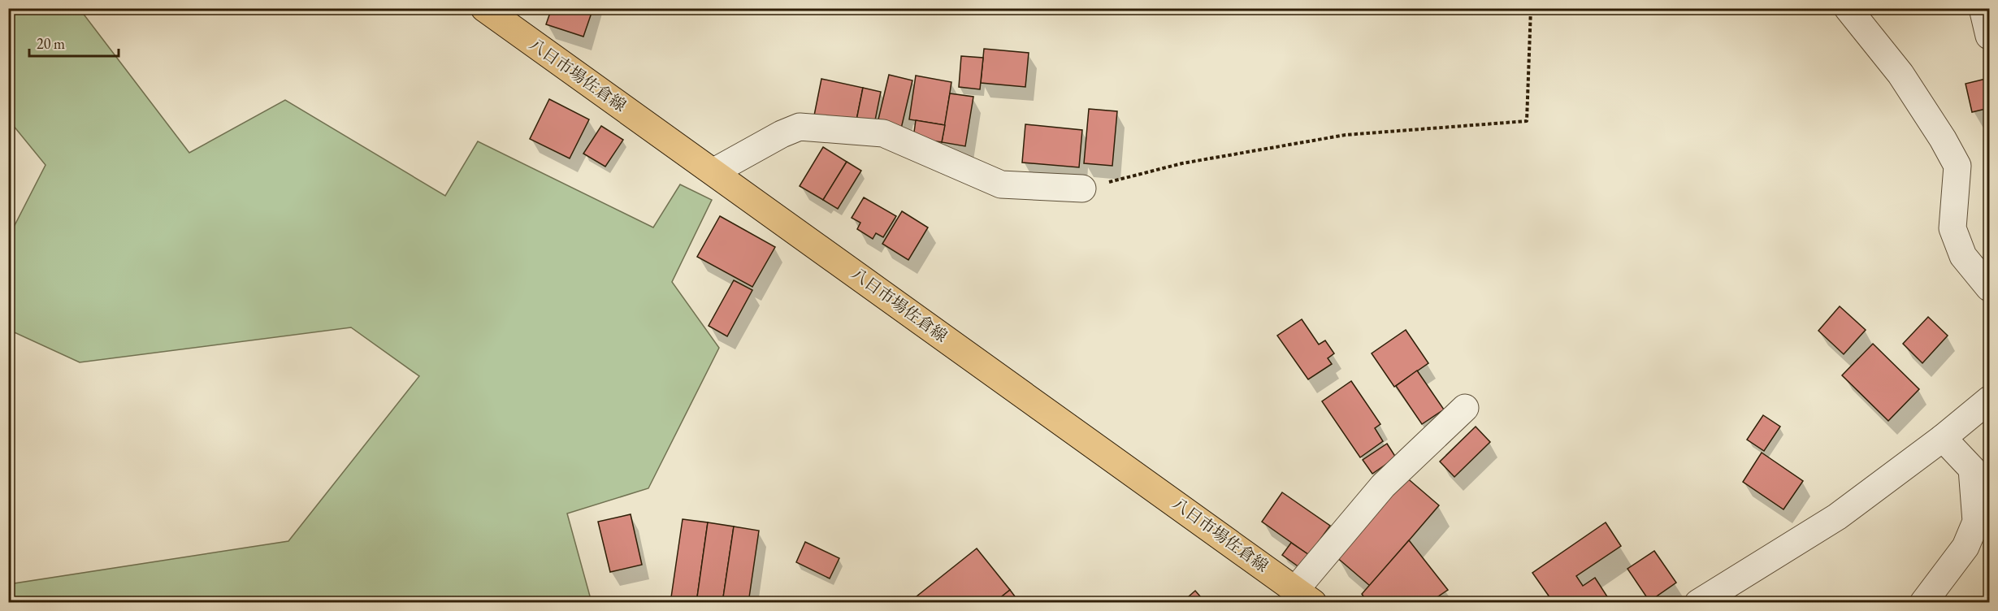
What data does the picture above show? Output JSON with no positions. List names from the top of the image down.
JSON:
{
  "streets": {
    "main road": ["八日市場佐倉線"]
  },
  "scale_bar": "20 m"
}
